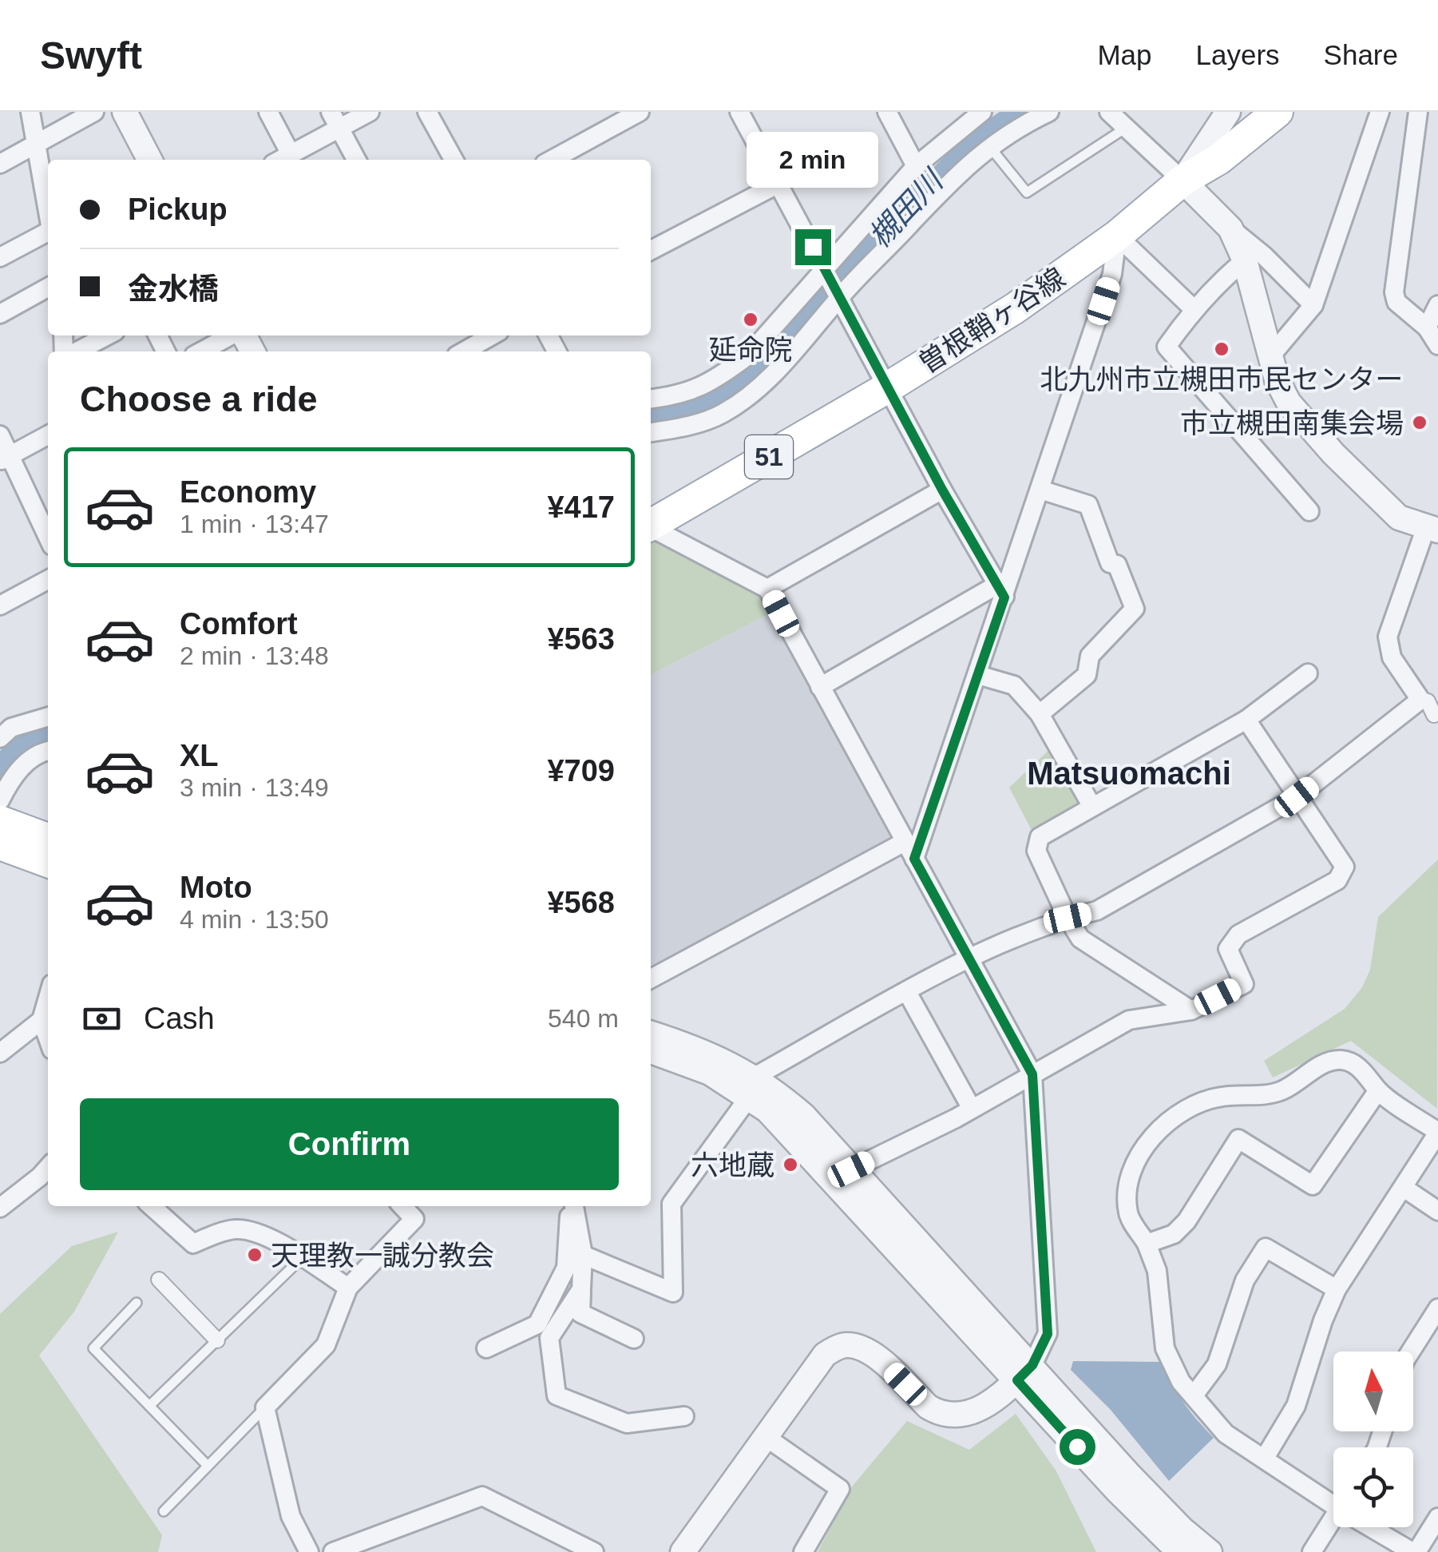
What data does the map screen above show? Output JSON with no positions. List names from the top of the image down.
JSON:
{
  "streets": {
    "main road": ["曽根鞘ヶ谷線", "51"]
  },
  "districts": ["Matsuomachi"],
  "water": ["槻田川"],
  "places": [
    "延命院",
    "北九州市立槻田市民センター",
    "市立槻田南集会場",
    "六地蔵",
    "天理教一誠分教会"
  ],
  "north": "top",
  "page": {
    "header": "Swyft",
    "nav": ["Map", "Layers", "Share"],
    "bubble": "2 min",
    "banner": ["Pickup", "金水橋"],
    "heading": "Choose a ride",
    "list": [
      {
        "name": "Economy",
        "note": "1 min · 13:47",
        "value": "¥417"
      },
      {
        "name": "Comfort",
        "note": "2 min · 13:48",
        "value": "¥563"
      },
      {
        "name": "XL",
        "note": "3 min · 13:49",
        "value": "¥709"
      },
      {
        "name": "Moto",
        "note": "4 min · 13:50",
        "value": "¥568"
      }
    ],
    "pay": ["Cash", "540 m"],
    "buttons": "Confirm"
  }
}
